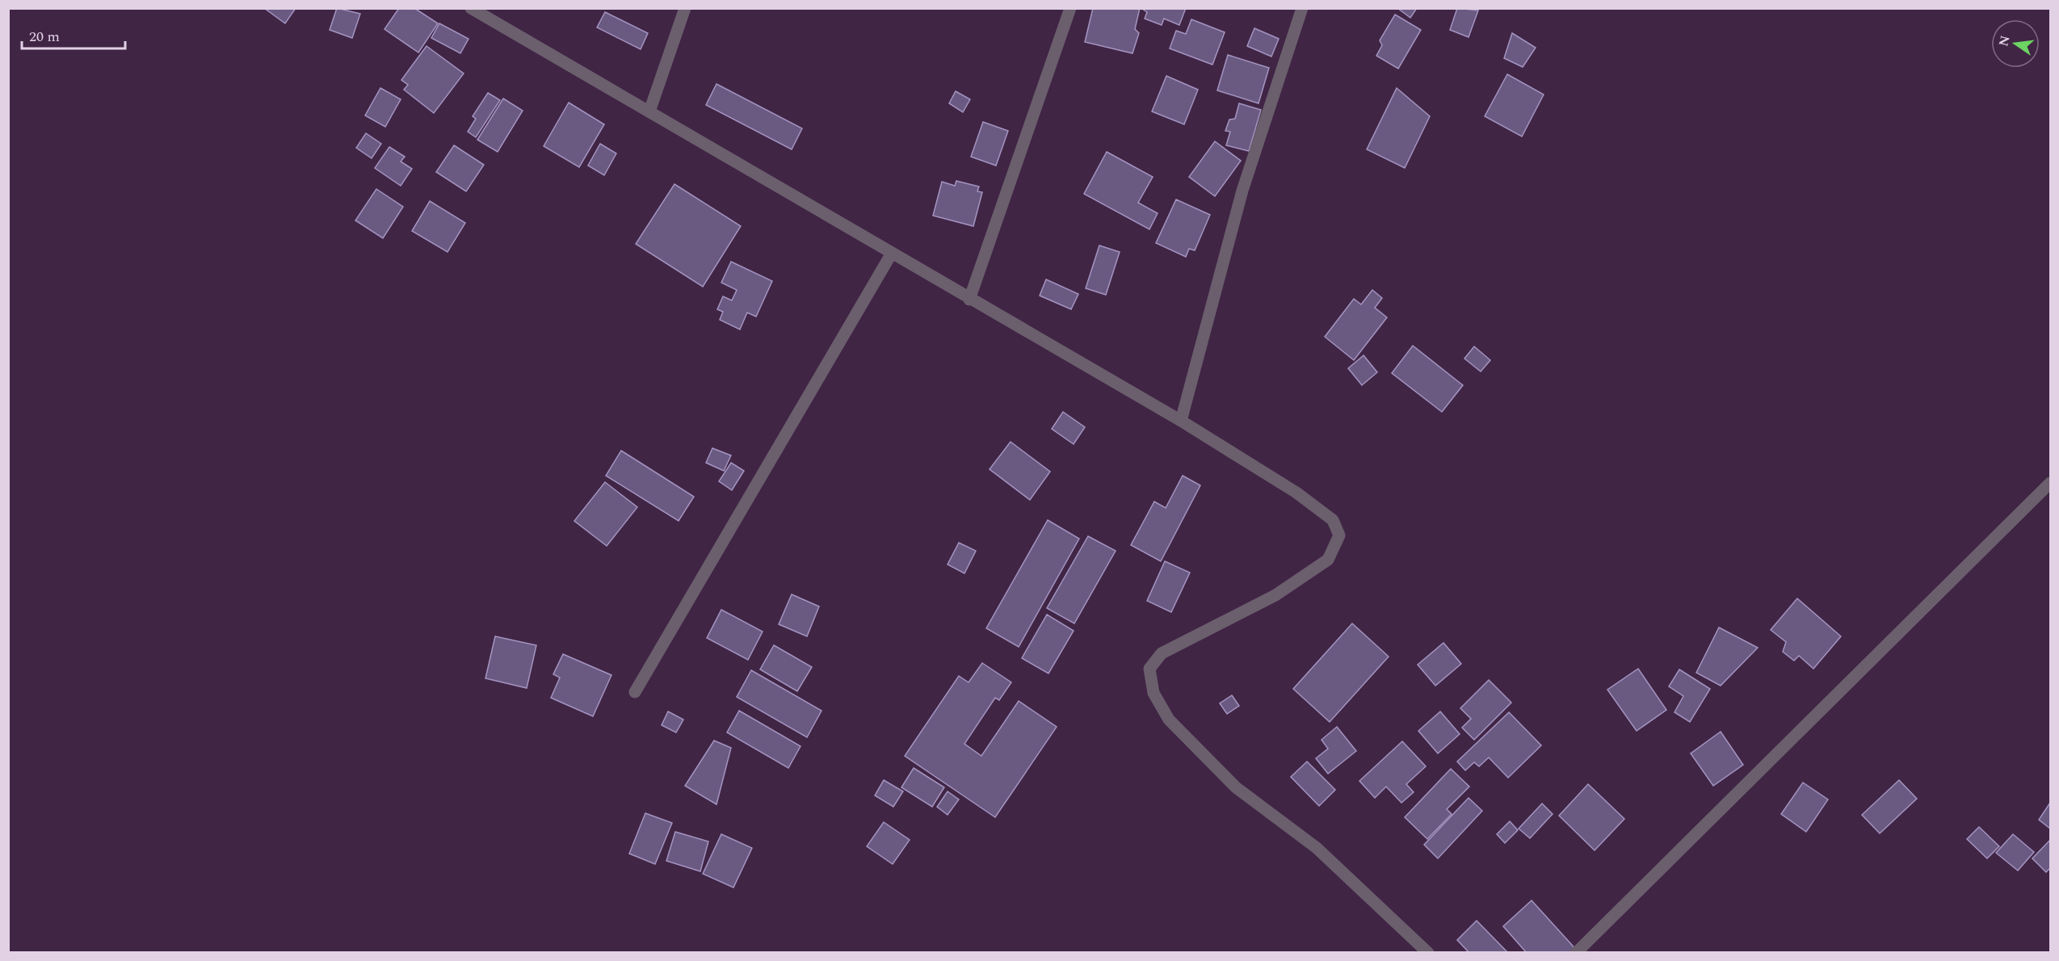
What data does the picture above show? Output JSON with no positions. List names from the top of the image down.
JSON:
{
  "scale_bar": "20 m",
  "north": "left"
}
